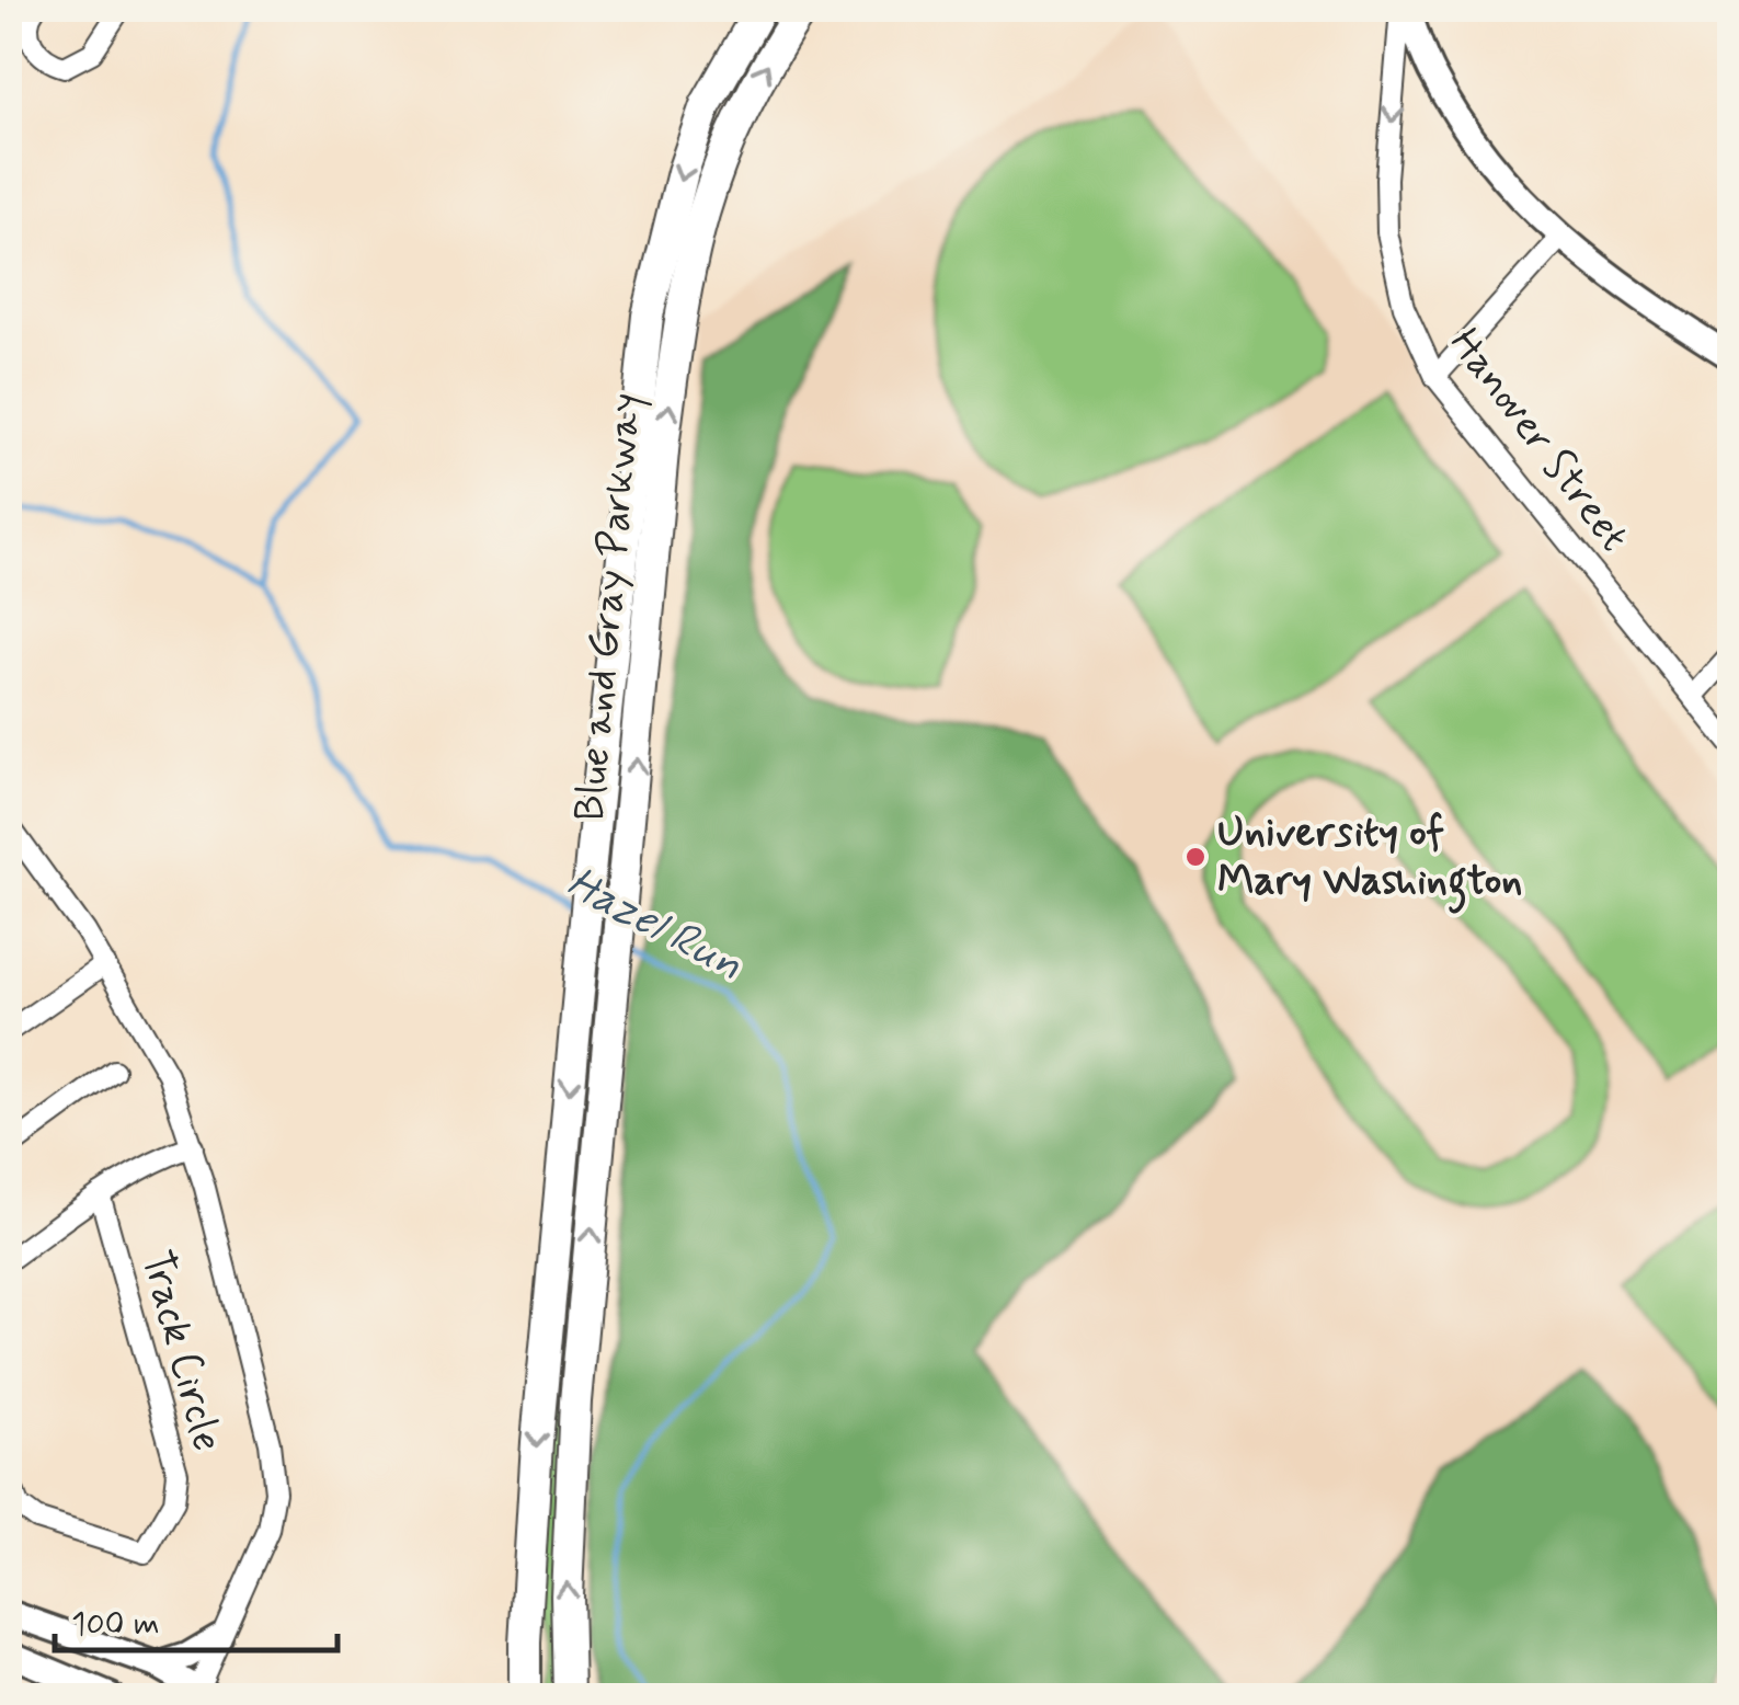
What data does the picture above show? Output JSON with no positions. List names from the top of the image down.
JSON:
{
  "streets": {
    "highway": ["Blue and Gray Parkway"],
    "street": ["Hanover Street", "Track Circle"]
  },
  "one_way": ["Hanover Street"],
  "water": ["Hazel Run"],
  "places": ["University of Mary Washington"],
  "scale_bar": "100 m"
}
